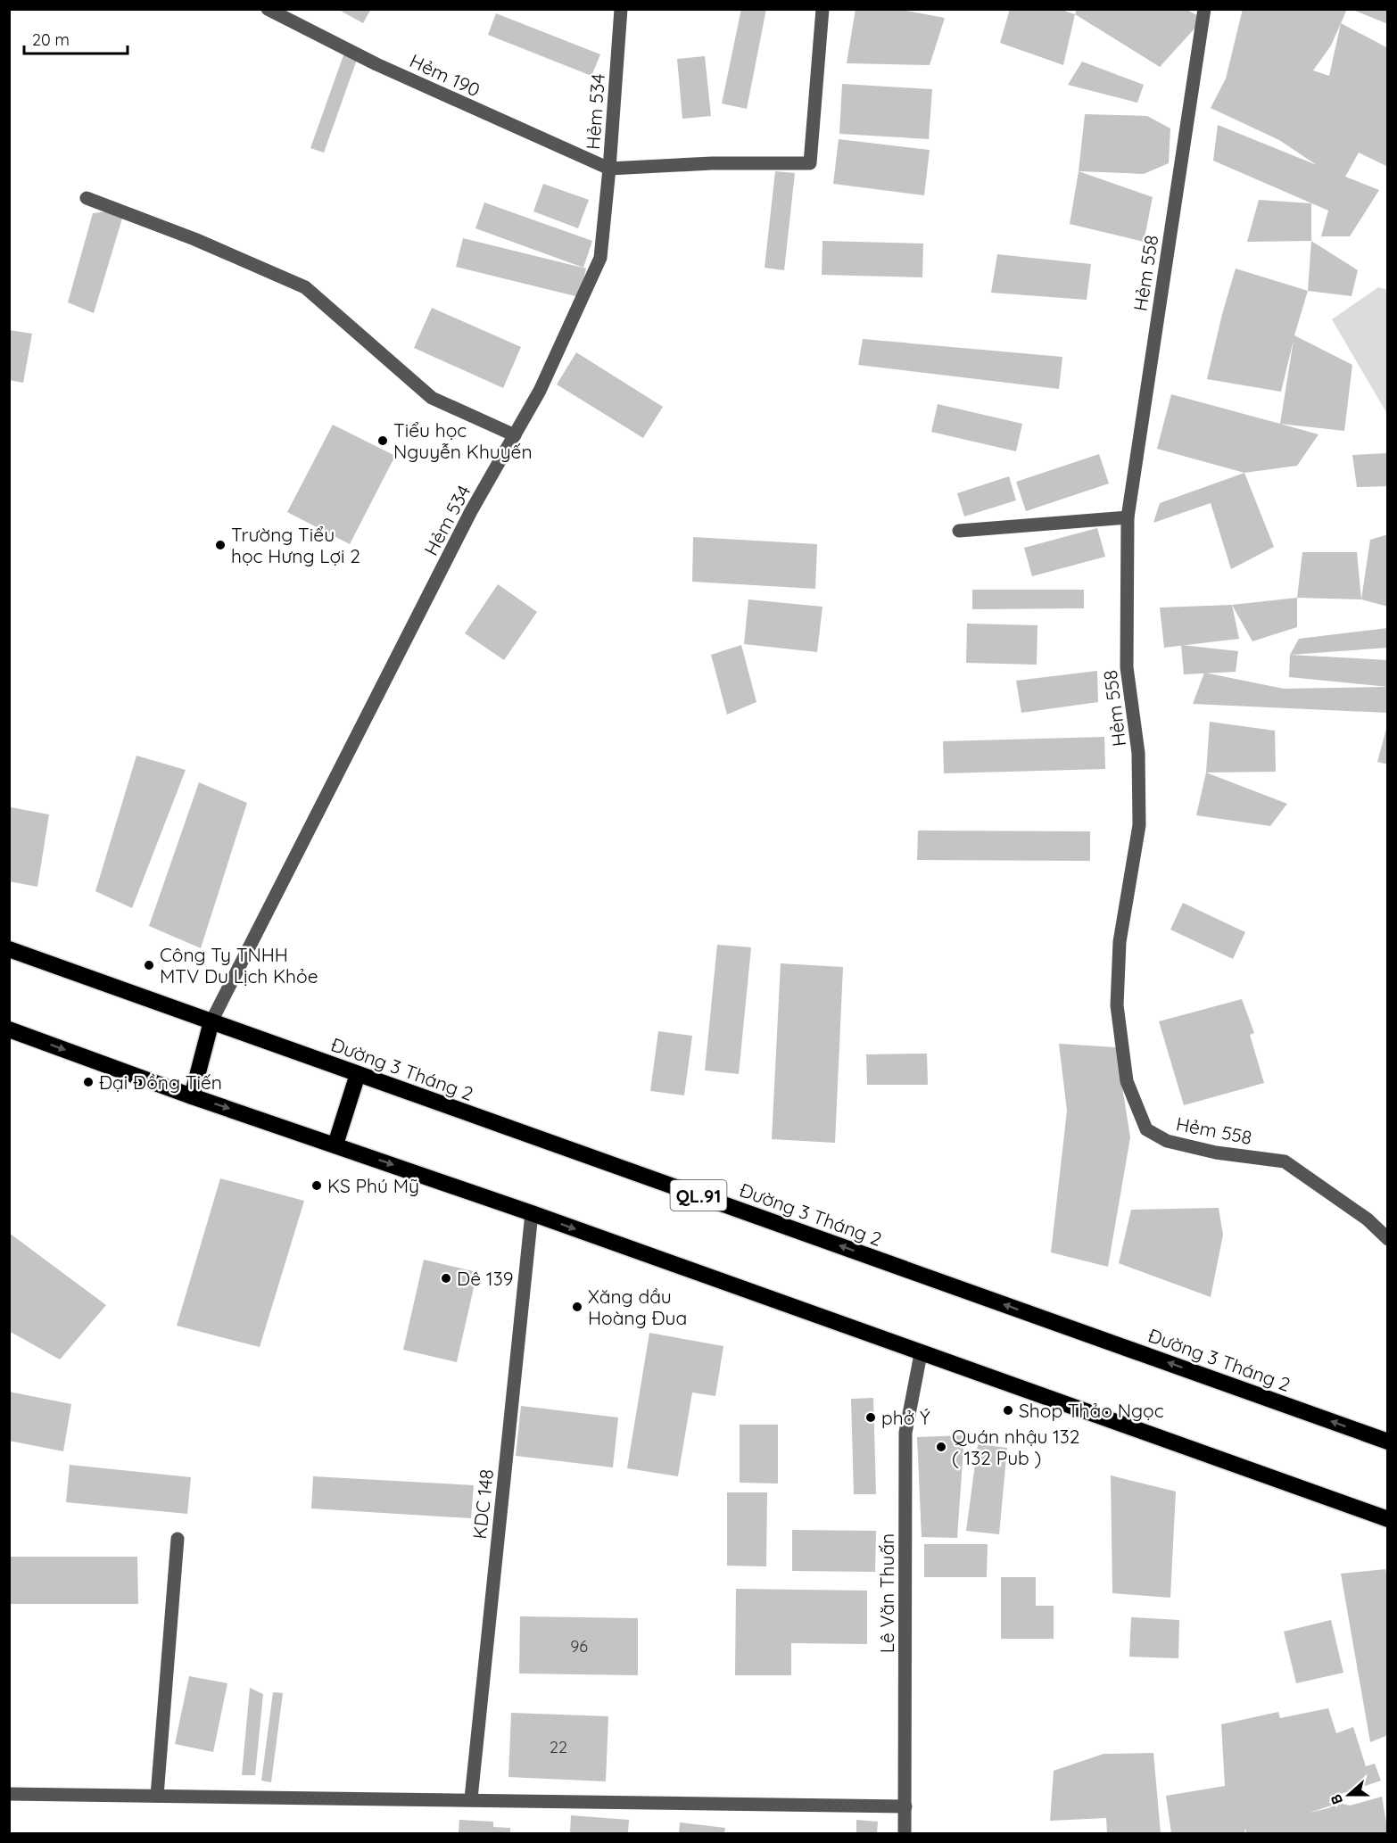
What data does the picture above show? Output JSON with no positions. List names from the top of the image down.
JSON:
{
  "streets": {
    "highway": ["Đường 3 Tháng 2", "QL.91"],
    "street": [
      "Hẻm 190",
      "Hẻm 534",
      "Hẻm 558",
      "KDC 148",
      "Lê Văn Thuấn"
    ]
  },
  "crossings": [
    ["Hẻm 190", "Hẻm 534"],
    ["Hẻm 534", "Đường 3 Tháng 2"]
  ],
  "places": [
    "Tiểu học Nguyễn Khuyến",
    "Trường Tiểu học Hưng Lợi 2",
    "Công Ty TNHH MTV Du Lịch Khỏe",
    "Đại Đồng Tiến",
    "KS Phú Mỹ",
    "Dê 139",
    "Xăng dầu Hoàng Đua",
    "Shop Thảo Ngọc",
    "phở Ý",
    "Quán nhậu 132 ( 132 Pub )"
  ],
  "house_numbers": ["96", "22"],
  "scale_bar": "20 m",
  "north": "left"
}
